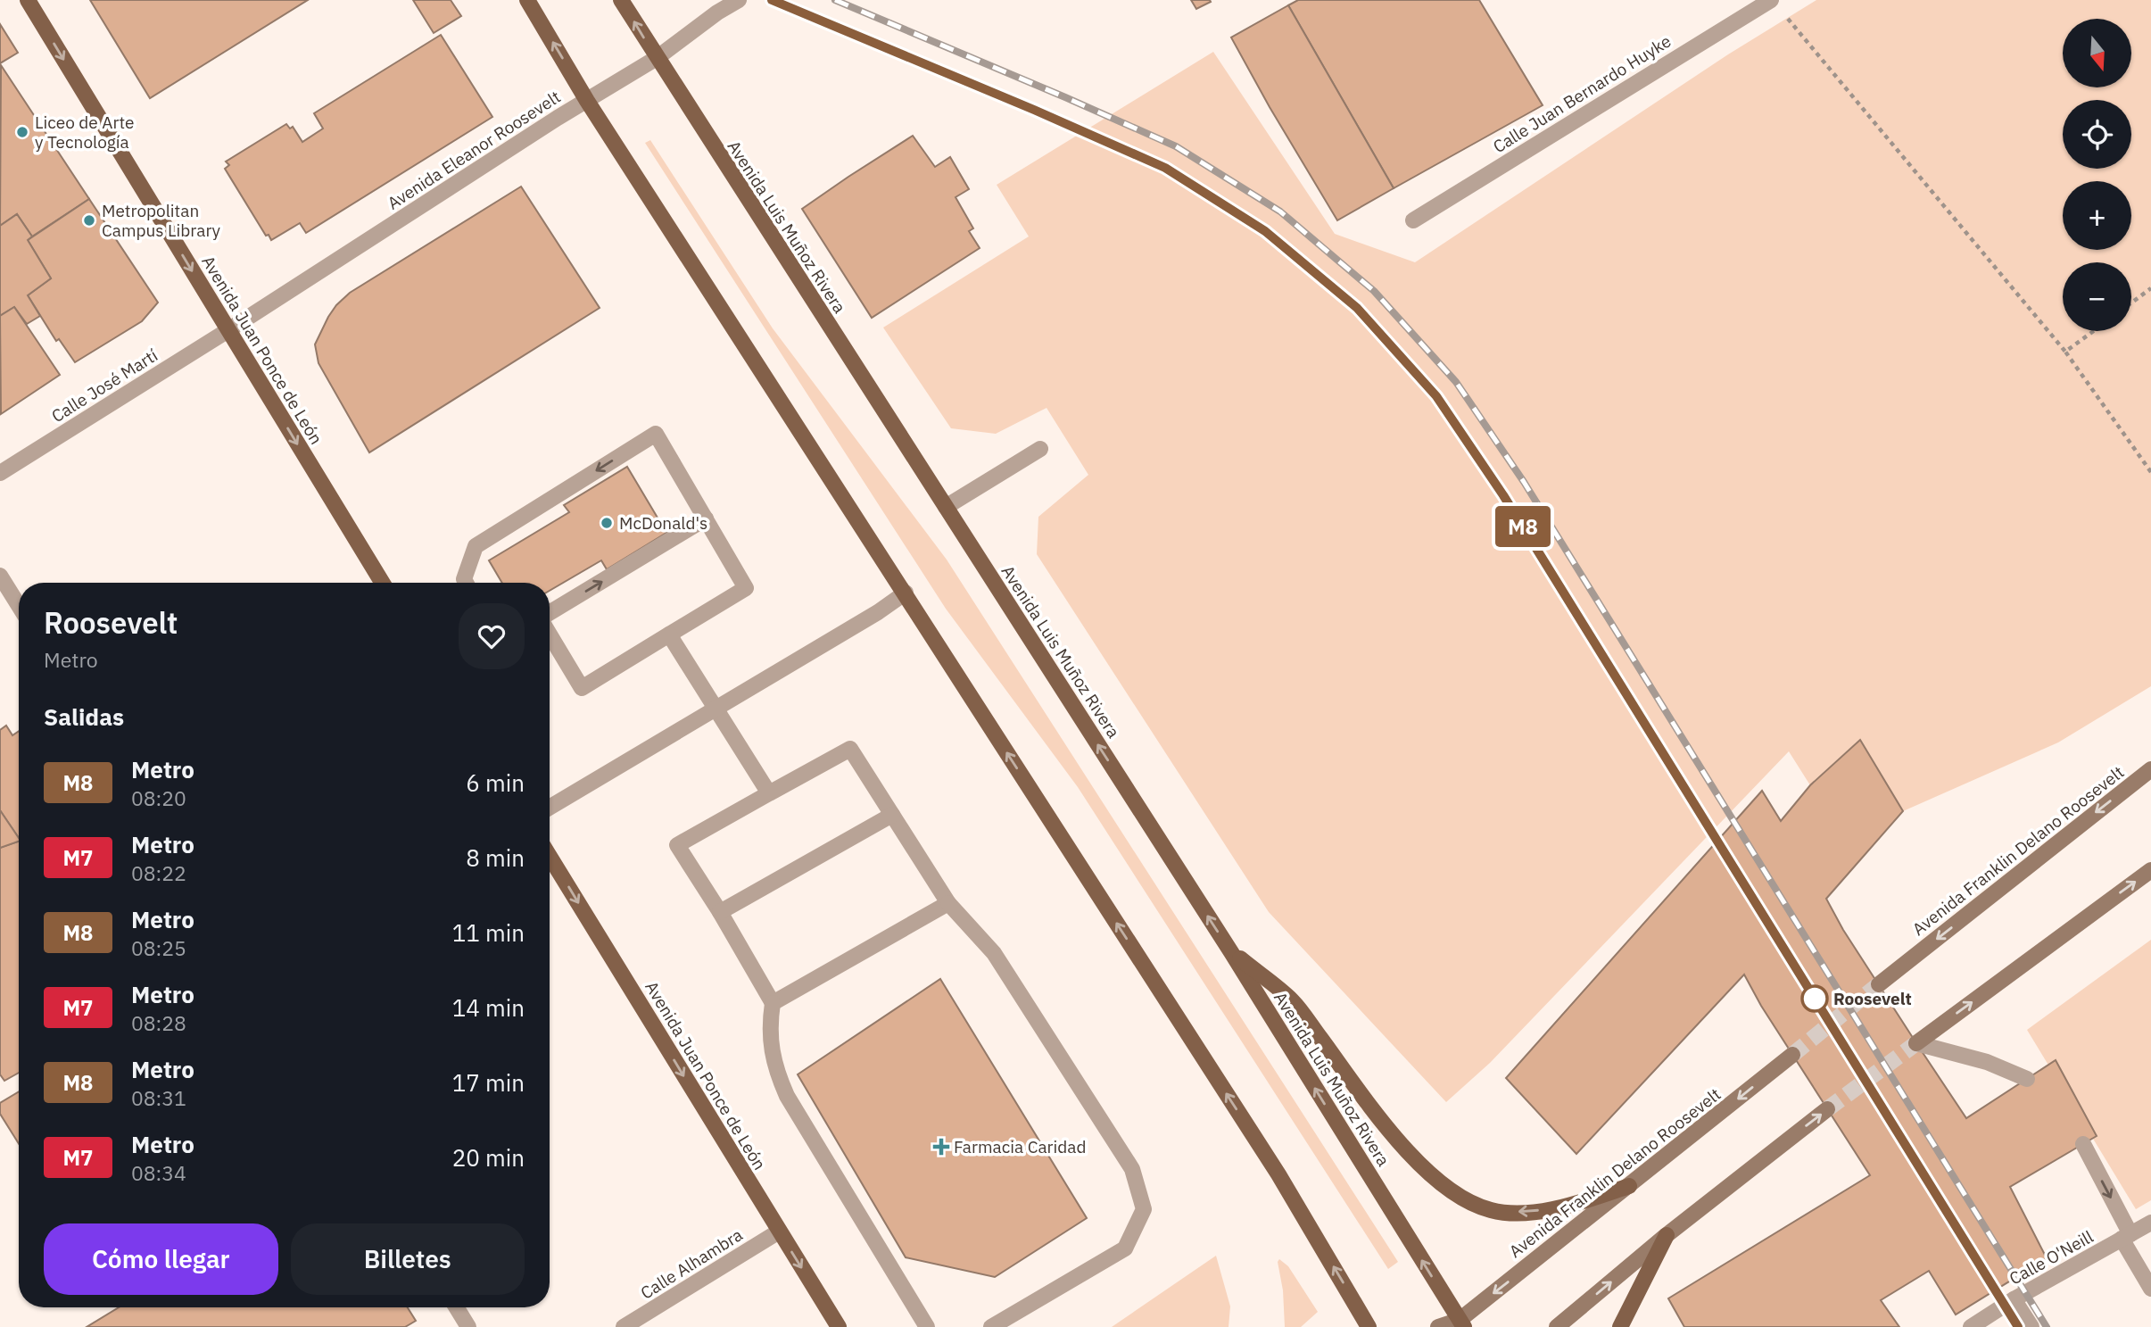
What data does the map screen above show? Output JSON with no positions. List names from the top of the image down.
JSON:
{
  "streets": {
    "main road": ["Avenida Luis Muñoz Rivera", "Avenida Juan Ponce de León", "Avenida Franklin Delano Roosevelt"],
    "street": [
      "Calle Juan Bernardo Huyke",
      "Avenida Eleanor Roosevelt",
      "Calle José Martí",
      "Calle O'Neill",
      "Calle Alhambra"
    ]
  },
  "crossings": [
    ["Avenida Eleanor Roosevelt", "Avenida Luis Muñoz Rivera"],
    ["Avenida Eleanor Roosevelt", "Avenida Juan Ponce de León"],
    ["Avenida Eleanor Roosevelt", "Calle José Martí"],
    ["Avenida Luis Muñoz Rivera", "Avenida Franklin Delano Roosevelt"],
    ["Avenida Juan Ponce de León", "Calle José Martí"],
    ["Avenida Juan Ponce de León", "Calle Alhambra"]
  ],
  "one_way": ["Avenida Juan Ponce de León"],
  "places": {
    "other": [
      "Liceo de Arte y Tecnología",
      "Metropolitan Campus Library",
      "McDonald's",
      "Roosevelt"
    ],
    "health": ["Farmacia Caridad"]
  },
  "lines": ["metro line M8"],
  "north": "bottom",
  "page": {
    "on_map": "M8",
    "map_buttons": ["+", "−"],
    "heading": [
      ["Roosevelt", "Metro"],
      "Salidas"
    ],
    "list": [
      {
        "mark": "M8",
        "name": "Metro",
        "note": "08:20",
        "value": "6 min"
      },
      {
        "mark": "M7",
        "name": "Metro",
        "note": "08:22",
        "value": "8 min"
      },
      {
        "mark": "M8",
        "name": "Metro",
        "note": "08:25",
        "value": "11 min"
      },
      {
        "mark": "M7",
        "name": "Metro",
        "note": "08:28",
        "value": "14 min"
      },
      {
        "mark": "M8",
        "name": "Metro",
        "note": "08:31",
        "value": "17 min"
      },
      {
        "mark": "M7",
        "name": "Metro",
        "note": "08:34",
        "value": "20 min"
      }
    ],
    "buttons": ["Cómo llegar", "Billetes"]
  }
}
